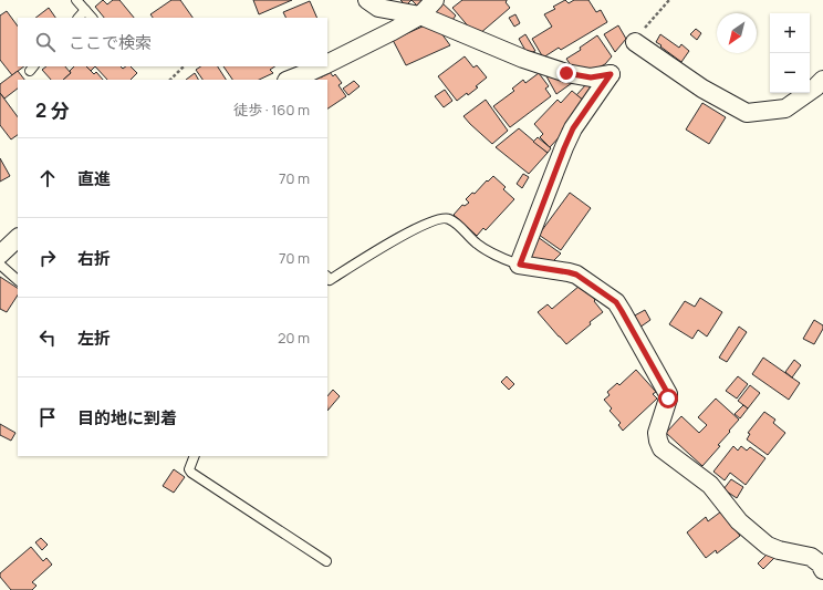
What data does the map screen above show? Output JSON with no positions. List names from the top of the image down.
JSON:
{
  "north": "bottom left",
  "page": {
    "map_buttons": ["+", "−"],
    "search": "ここで検索",
    "heading": ["2 分", "徒歩 · 160 m"],
    "list": [
      ["直進", "70 m"],
      ["右折", "70 m"],
      ["左折", "20 m"],
      "目的地に到着"
    ]
  }
}
